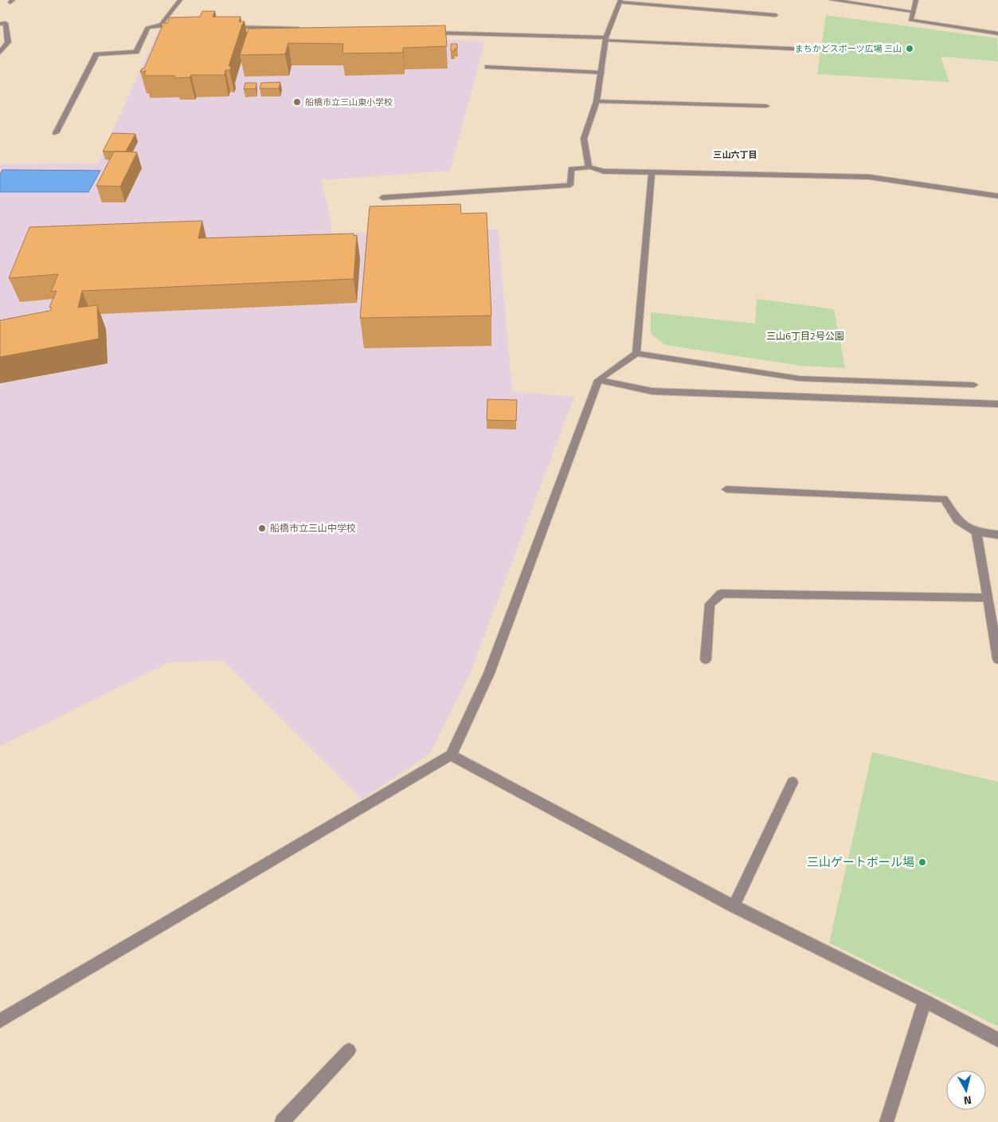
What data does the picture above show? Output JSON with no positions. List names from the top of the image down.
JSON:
{
  "districts": ["三山六丁目"],
  "parks": ["三山6丁目2号公園"],
  "places": [
    "まちかどスポーツ広場 三山",
    "船橋市立三山東小学校",
    "船橋市立三山中学校",
    "三山ゲートボール場"
  ],
  "north": "bottom"
}
